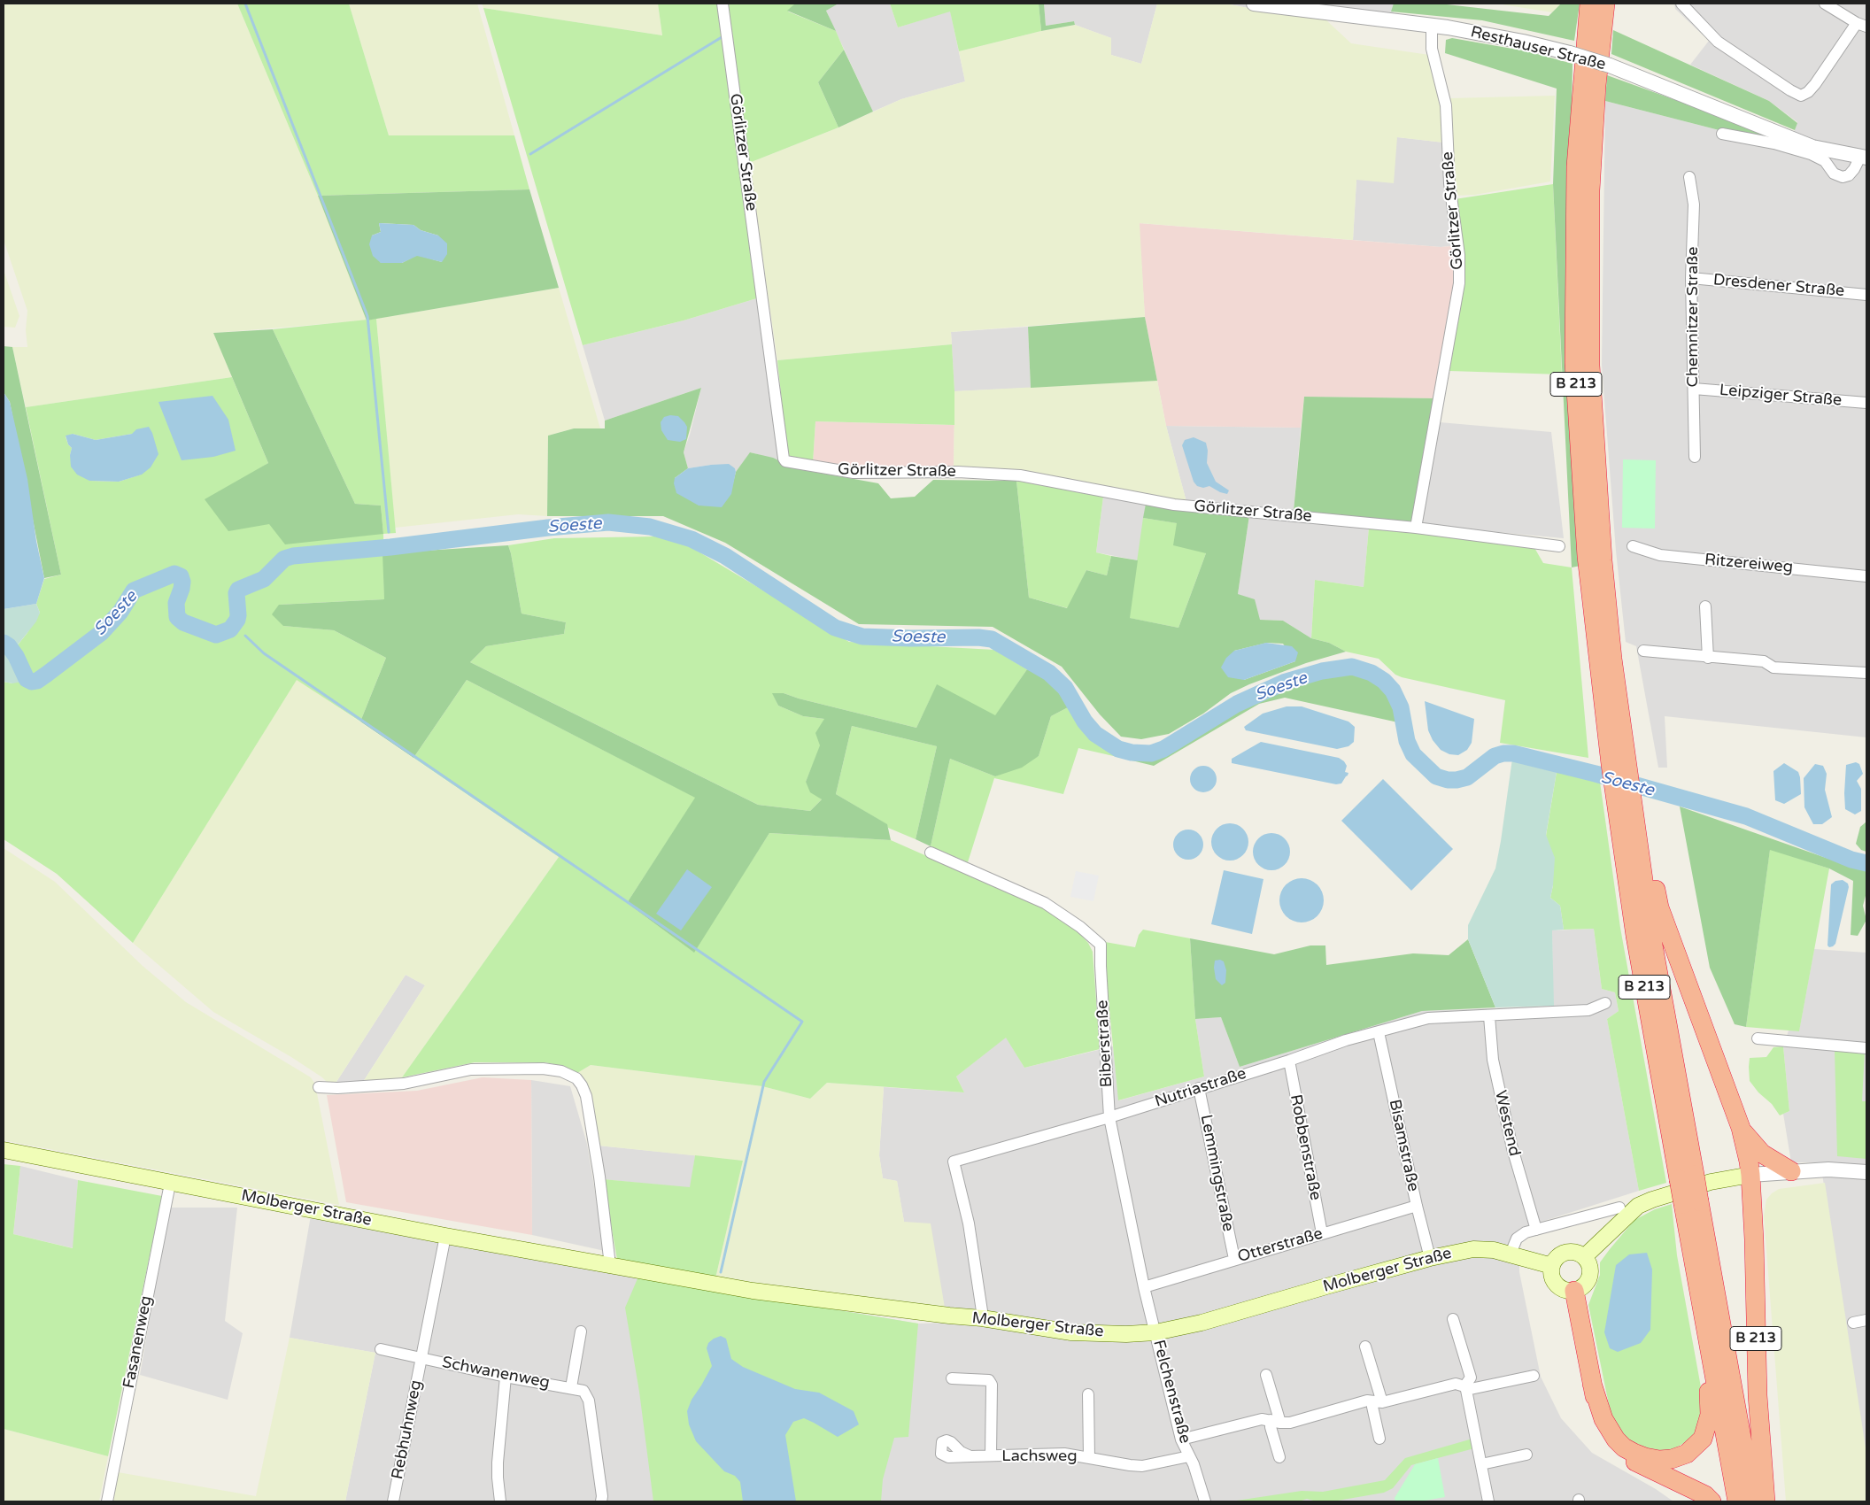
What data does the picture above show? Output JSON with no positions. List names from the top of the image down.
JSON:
{
  "streets": {
    "highway": ["B 213"],
    "main road": ["Molberger Straße"],
    "street": [
      "Resthauser Straße",
      "Görlitzer Straße",
      "Dresdener Straße",
      "Chemnitzer Straße",
      "Leipziger Straße",
      "Ritzereiweg",
      "Biberstraße",
      "Nutriastraße",
      "Westend",
      "Bisamstraße",
      "Robbenstraße",
      "Lemmingstraße",
      "Otterstraße",
      "Fasanenweg",
      "Schwanenweg",
      "Felchenstraße",
      "Rebhuhnweg",
      "Lachsweg"
    ]
  },
  "crossings": [
    ["Resthauser Straße", "Görlitzer Straße"],
    ["Dresdener Straße", "Chemnitzer Straße"],
    ["Chemnitzer Straße", "Leipziger Straße"],
    ["Biberstraße", "Nutriastraße"],
    ["Biberstraße", "Molberger Straße"],
    ["Biberstraße", "Otterstraße"],
    ["Biberstraße", "Felchenstraße"],
    ["Nutriastraße", "Westend"],
    ["Nutriastraße", "Bisamstraße"],
    ["Nutriastraße", "Robbenstraße"],
    ["Nutriastraße", "Lemmingstraße"],
    ["Nutriastraße", "Molberger Straße"],
    ["Bisamstraße", "Molberger Straße"],
    ["Bisamstraße", "Otterstraße"],
    ["Robbenstraße", "Otterstraße"],
    ["Lemmingstraße", "Otterstraße"],
    ["Molberger Straße", "Fasanenweg"],
    ["Molberger Straße", "Felchenstraße"],
    ["Molberger Straße", "Rebhuhnweg"],
    ["Schwanenweg", "Rebhuhnweg"],
    ["Felchenstraße", "Lachsweg"]
  ],
  "water": ["Soeste"]
}
